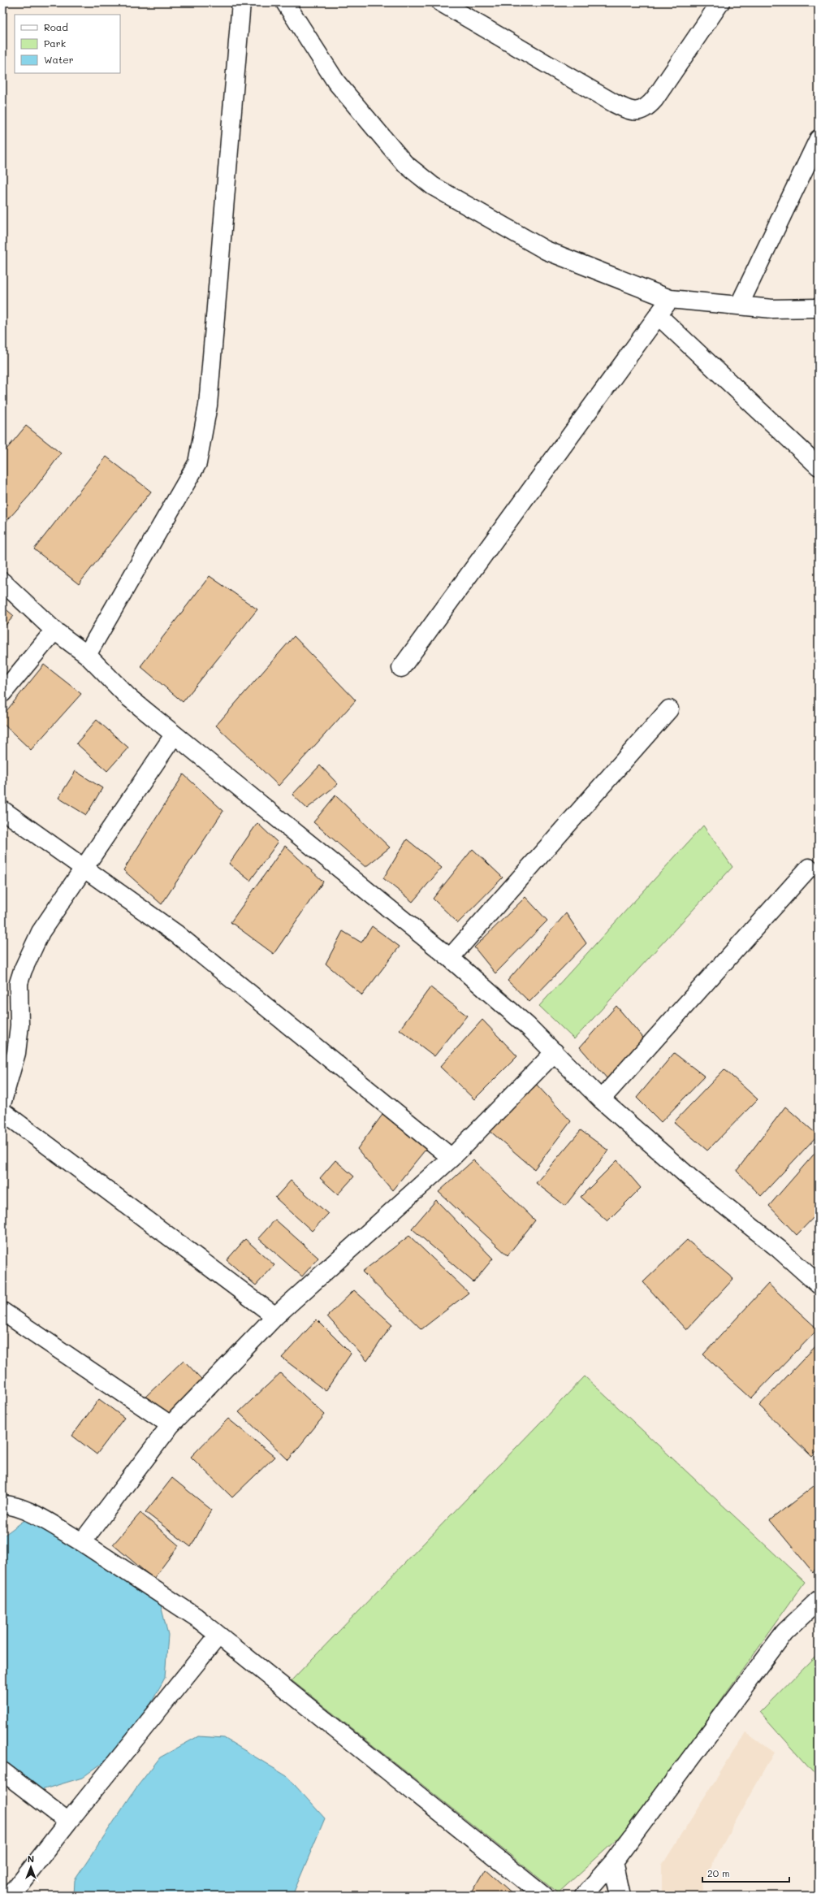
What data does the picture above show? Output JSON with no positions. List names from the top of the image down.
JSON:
{
  "legend": ["Road", "Park", "Water"],
  "scale_bar": "20 m",
  "north": "top"
}
